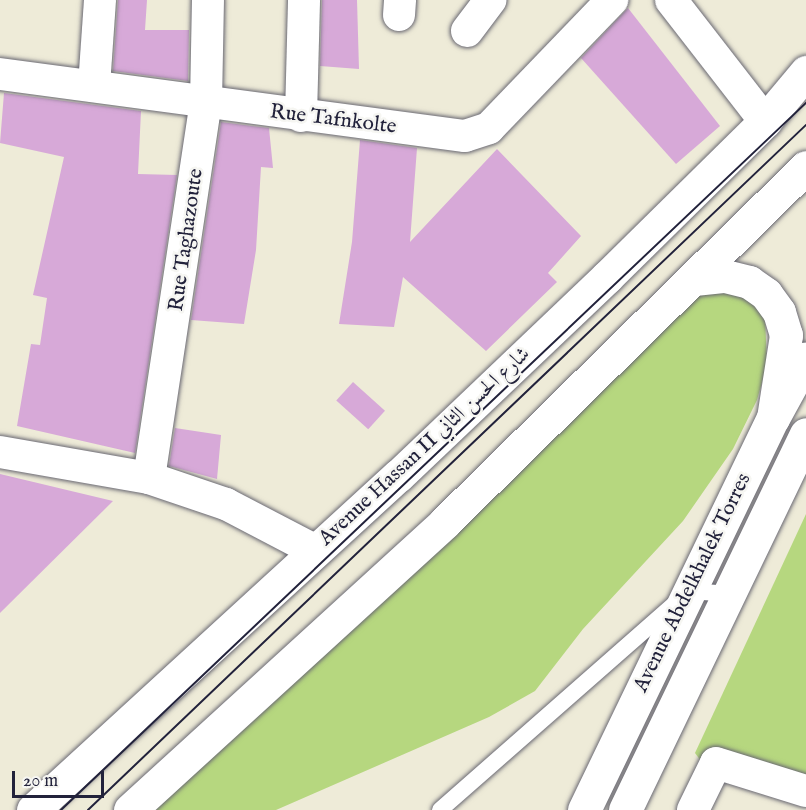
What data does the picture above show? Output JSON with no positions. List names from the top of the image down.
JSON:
{
  "streets": {
    "main road": ["Avenue Hassan II شارع الحسن الثاني", "Avenue Abdelkhalek Torres"],
    "street": ["Rue Tafnkolte", "Rue Taghazoute"]
  },
  "crossings": [
    ["Rue Tafnkolte", "Rue Taghazoute"]
  ],
  "scale_bar": "20 m"
}
